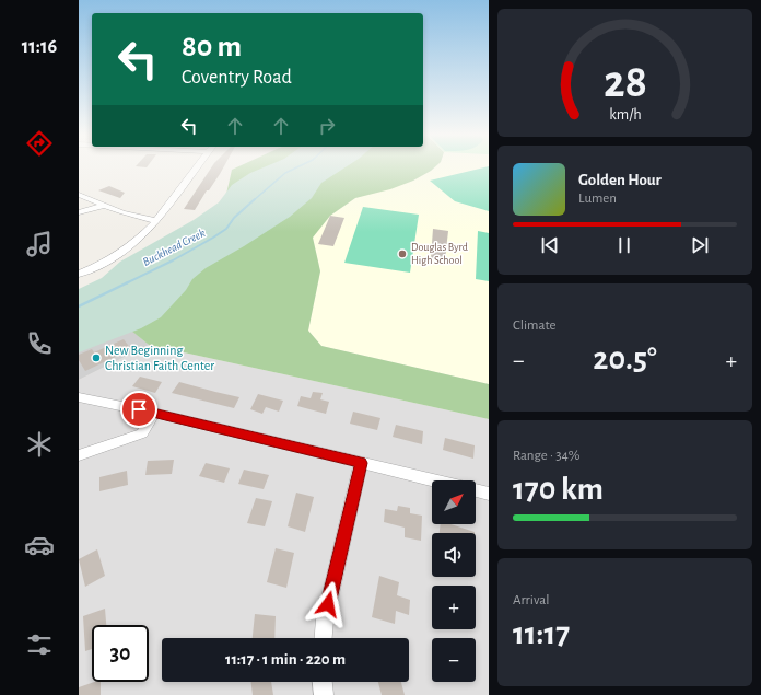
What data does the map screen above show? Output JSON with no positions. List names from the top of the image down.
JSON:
{
  "water": ["Buckhead Creek"],
  "places": ["Douglas Byrd High School", "New Beginning Christian Faith Center"],
  "north": "top right",
  "page": {
    "tabs": "11:16",
    "turn": ["80 m", "Coventry Road"],
    "song": ["Golden Hour", "Lumen"],
    "tile": [
      "Climate",
      ["Range · 34%", "170 km"],
      ["Arrival", "11:17"]
    ],
    "heat": ["−", "20.5°", "+"],
    "map_buttons": ["+", "−"],
    "limit": "30",
    "trip": "11:17 · 1 min · 220 m",
    "gauge": ["28", "km/h"]
  }
}
